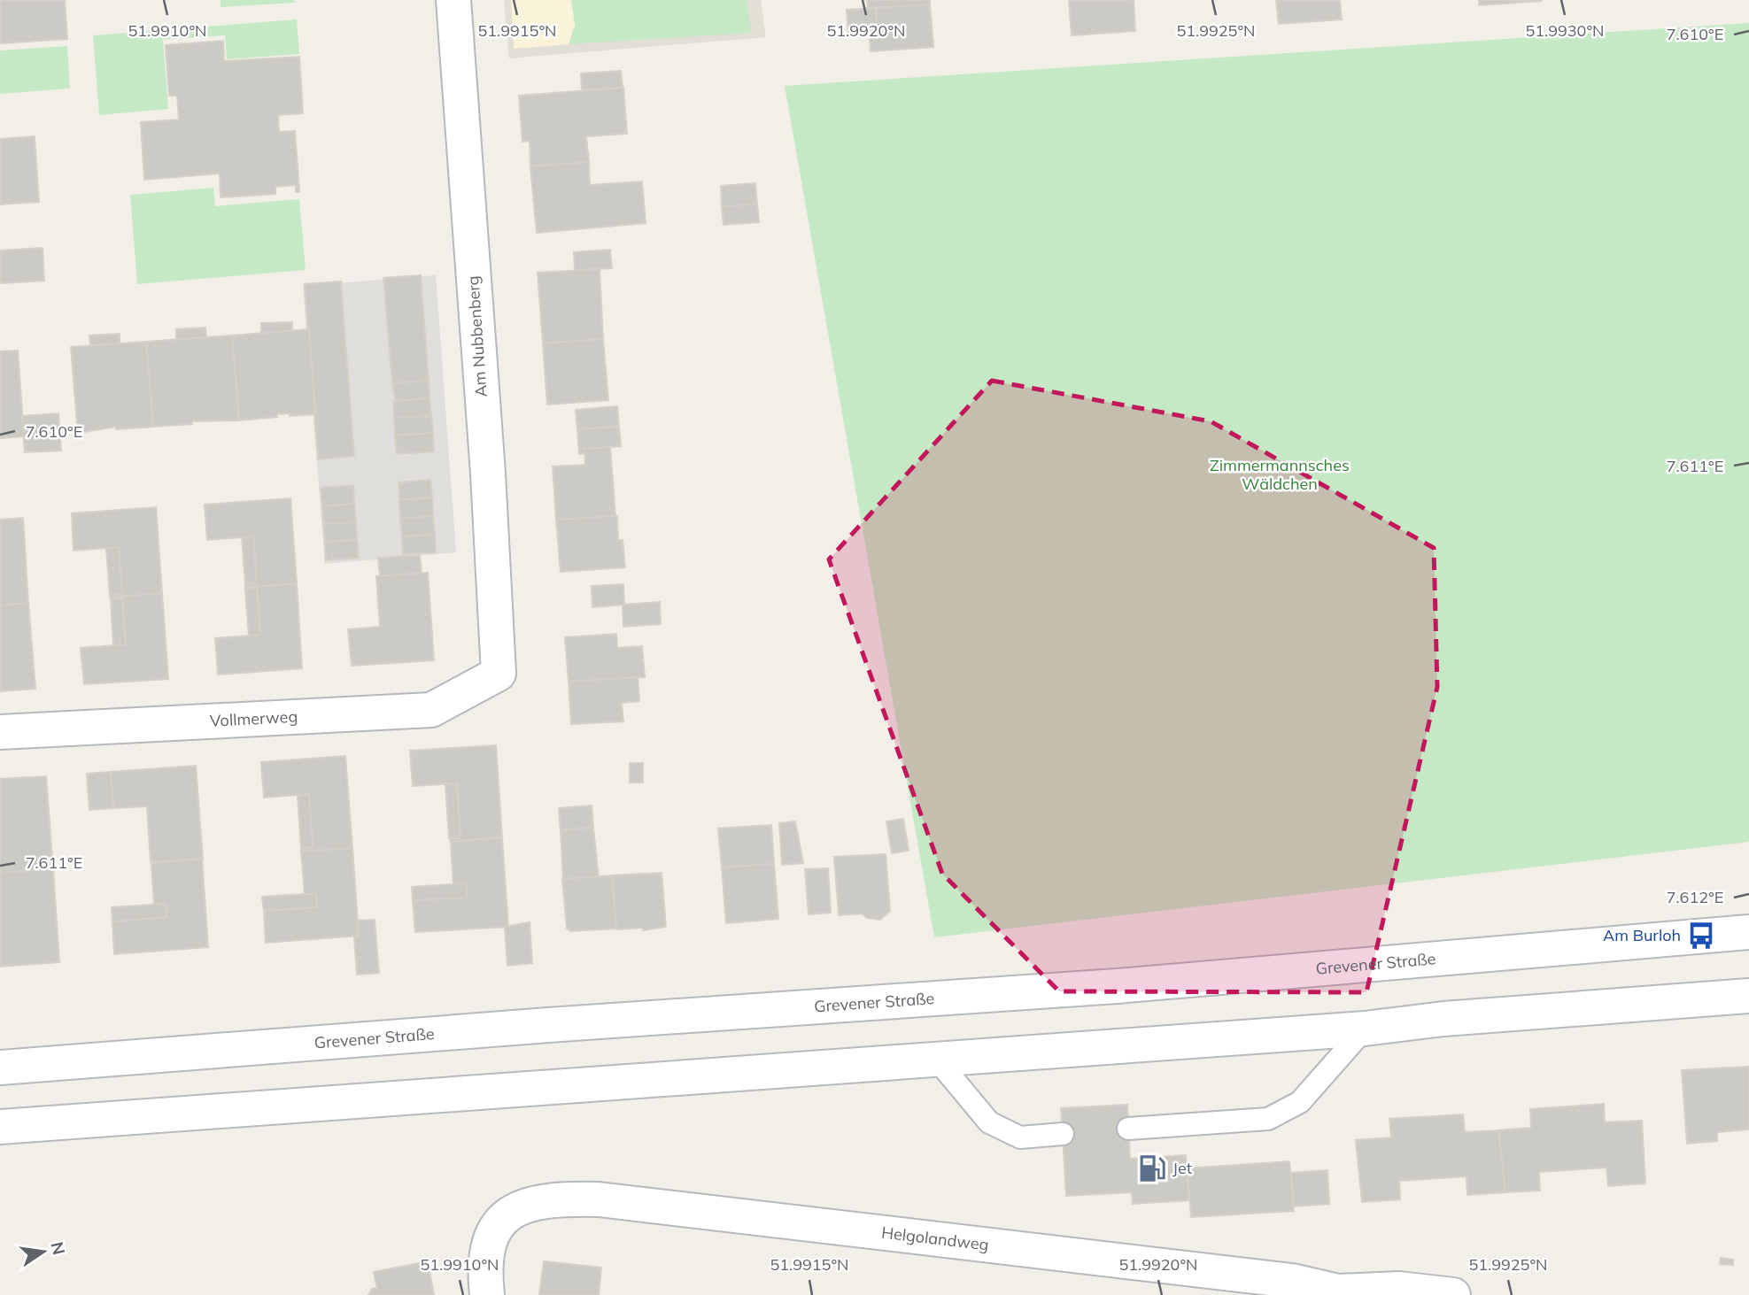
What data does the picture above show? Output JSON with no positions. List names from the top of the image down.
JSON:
{
  "streets": {
    "main road": [
      "Am Nubbenberg",
      "Vollmerweg",
      "Grevener Straße",
      "Helgolandweg"
    ]
  },
  "crossings": [
    ["Am Nubbenberg", "Vollmerweg"]
  ],
  "parks": ["Zimmermannsches Wäldchen"],
  "places": {
    "bus stop": ["Am Burloh"],
    "fuel station": ["Jet"]
  },
  "north": "right",
  "coordinates": [
    "51.9910°N",
    "51.9915°N",
    "51.9920°N",
    "51.9925°N",
    "51.9930°N",
    "7.610°E",
    "7.611°E",
    "7.612°E"
  ]
}
